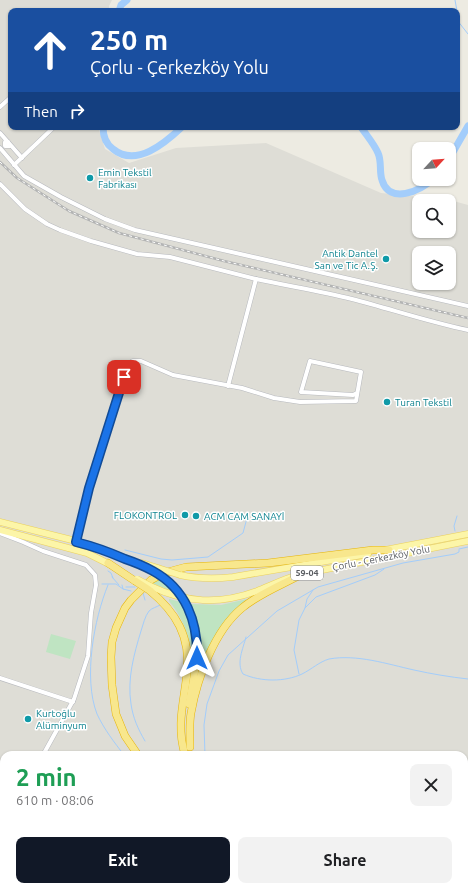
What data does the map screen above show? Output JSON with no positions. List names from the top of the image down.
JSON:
{
  "streets": {
    "main road": ["Çorlu - Çerkezköy Yolu", "59-04"]
  },
  "places": [
    "Emin Tekstil Fabrikası",
    "Antik Dantel San ve Tic A.Ş.",
    "Turan Tekstil",
    "FLOKONTROL",
    "ACM CAM SANAYİ",
    "Kurtoğlu Alüminyum"
  ],
  "north": "top right",
  "page": {
    "turn": ["250 m", "Çorlu - Çerkezköy Yolu"],
    "then": "Then",
    "heading": ["2 min", "610 m · 08:06"],
    "buttons": ["Exit", "Share"]
  }
}
